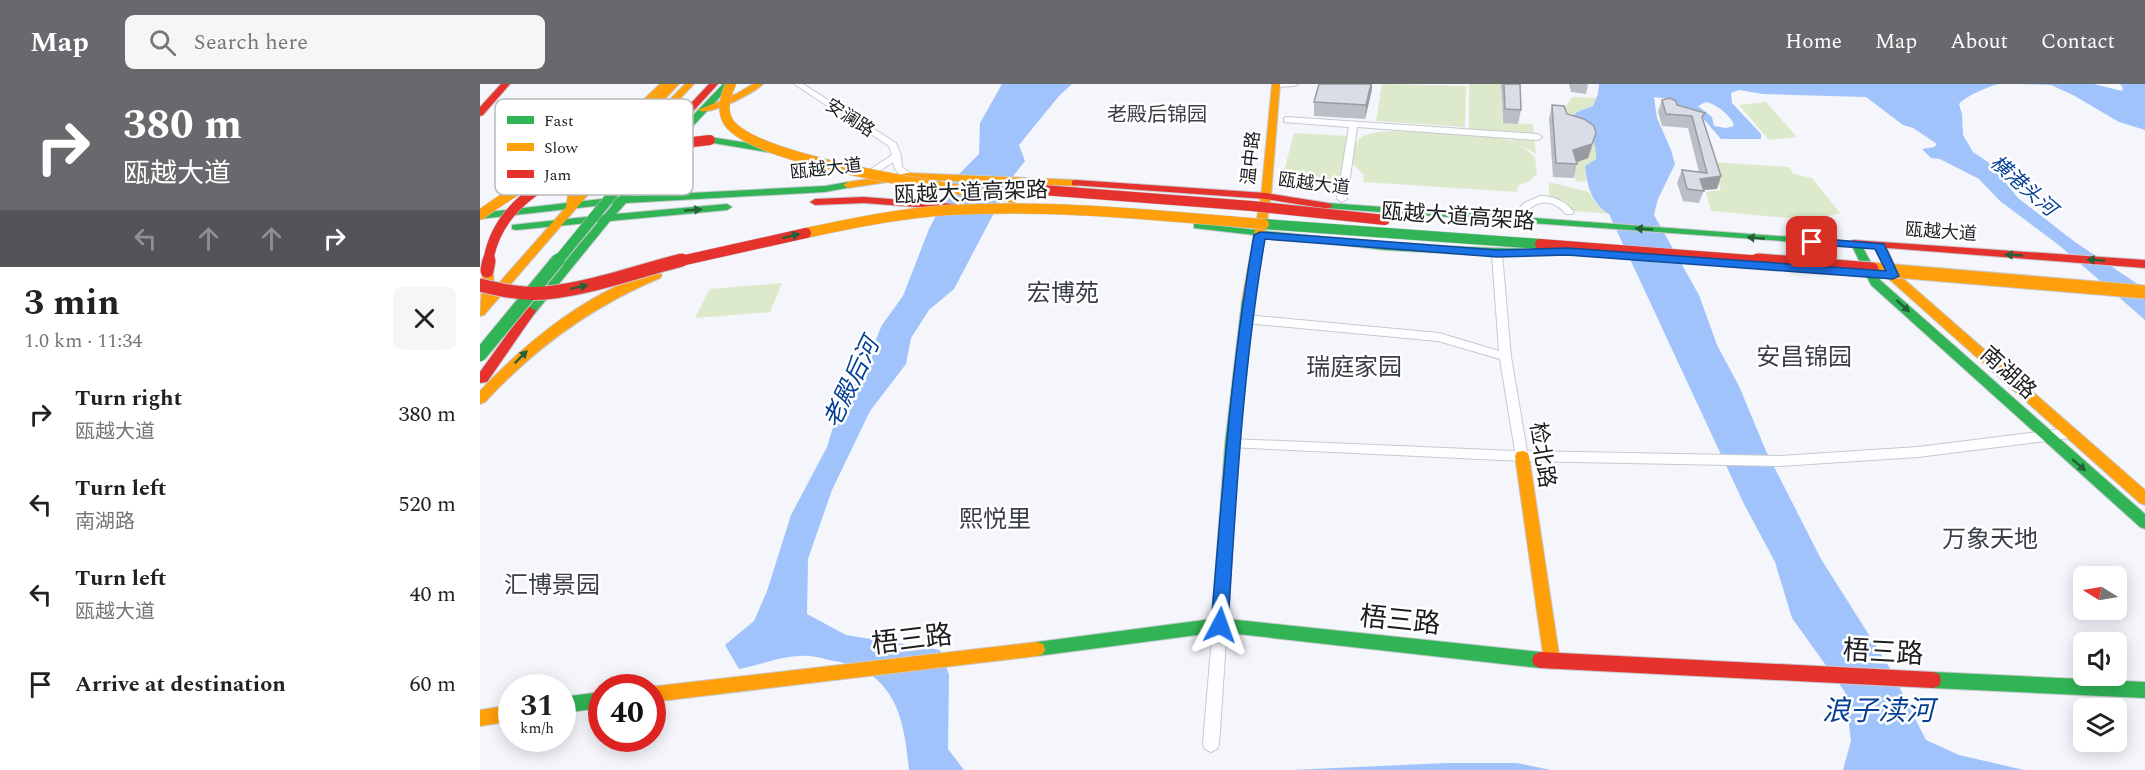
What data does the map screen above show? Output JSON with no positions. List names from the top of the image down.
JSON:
{
  "streets": {
    "main road": [
      "温中路",
      "瓯越大道",
      "瓯越大道高架路",
      "南湖路",
      "检北路",
      "梧三路"
    ],
    "street": ["安澜路"]
  },
  "crossings": [
    ["安澜路", "瓯越大道"],
    ["温中路", "瓯越大道"],
    ["温中路", "梧三路"],
    ["瓯越大道", "瓯越大道高架路"],
    ["瓯越大道", "南湖路"],
    ["瓯越大道", "检北路"],
    ["检北路", "梧三路"]
  ],
  "districts": [
    "老殿后锦园",
    "宏博苑",
    "安昌锦园",
    "瑞庭家园",
    "熙悦里",
    "万象天地",
    "汇博景园"
  ],
  "water": ["横港头河", "老殿后河", "浪子渎河"],
  "legend": ["Fast", "Slow", "Jam"],
  "north": "left",
  "page": {
    "header": "Map",
    "search": "Search here",
    "nav": [
      "Home",
      "Map",
      "About",
      "Contact"
    ],
    "turn": ["380 m", "瓯越大道"],
    "heading": ["3 min", "1.0 km · 11:34"],
    "list": [
      {
        "name": "Turn right",
        "note": "瓯越大道",
        "value": "380 m"
      },
      {
        "name": "Turn left",
        "note": "南湖路",
        "value": "520 m"
      },
      {
        "name": "Turn left",
        "note": "瓯越大道",
        "value": "40 m"
      },
      {
        "name": "Arrive at destination",
        "value": "60 m"
      }
    ],
    "speed": "31 km/h",
    "limit": "40"
  }
}
